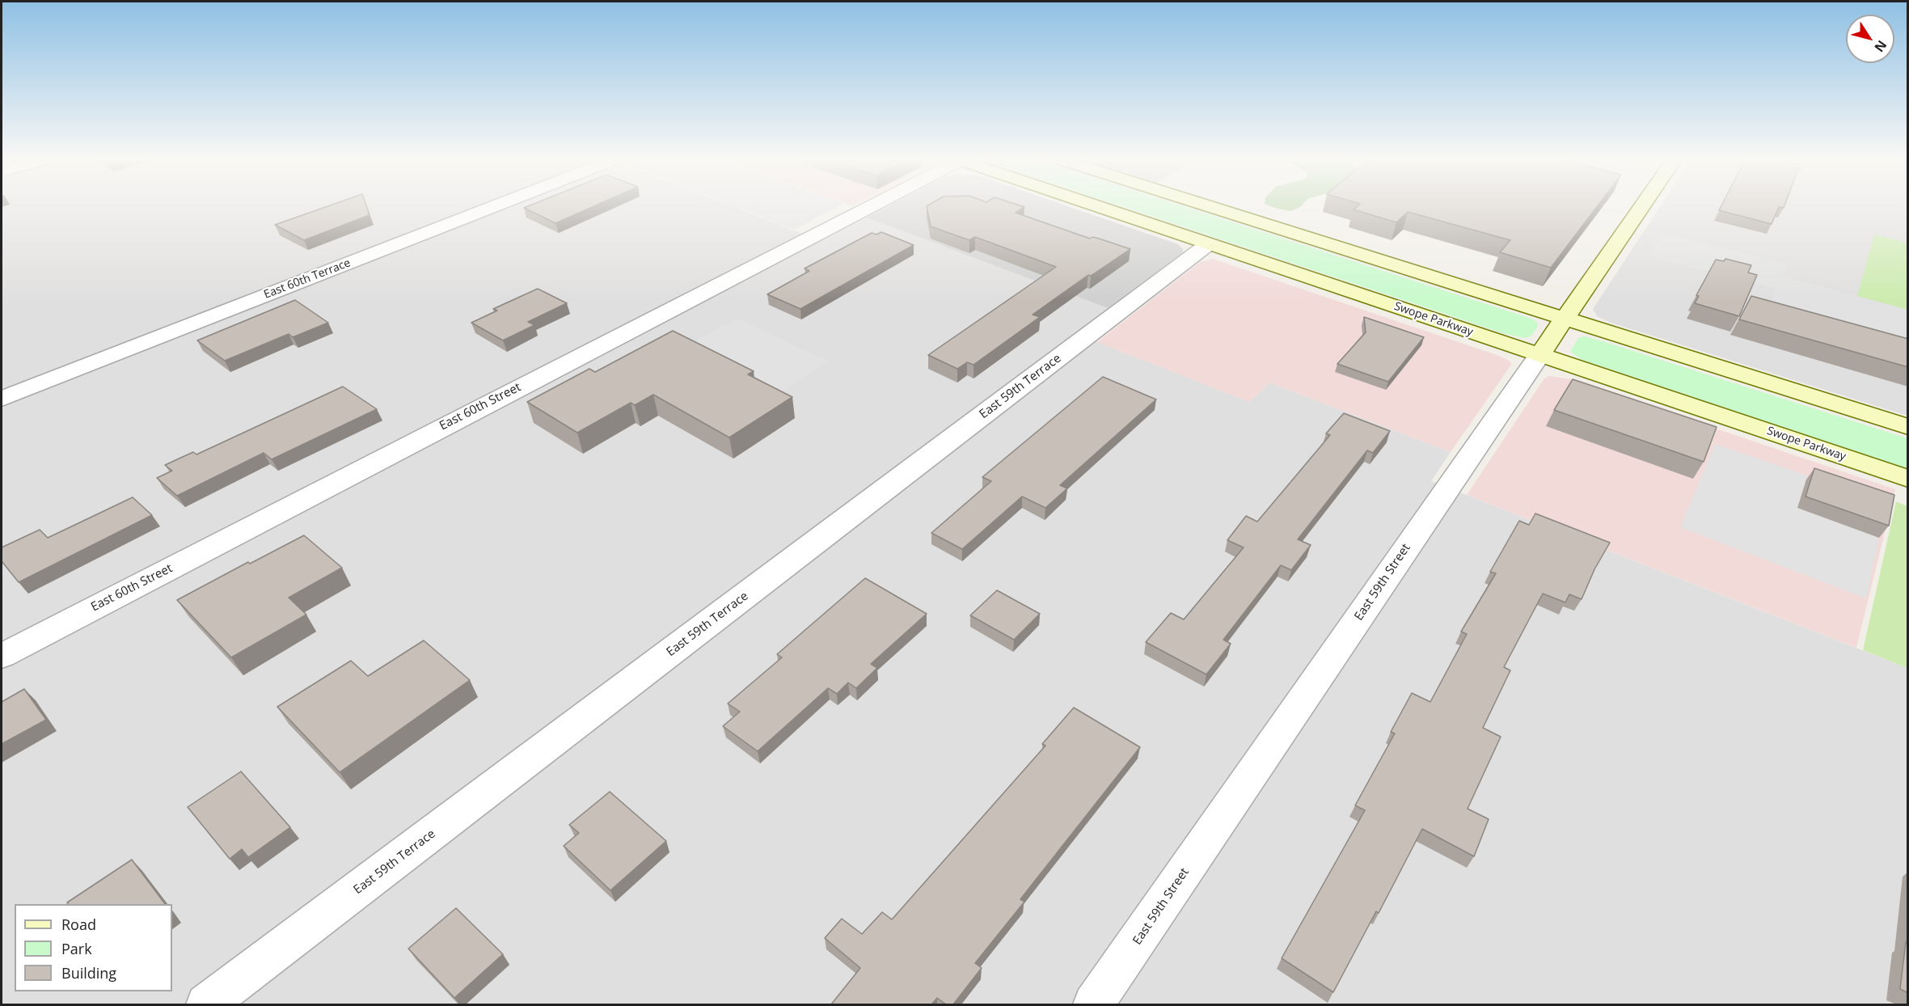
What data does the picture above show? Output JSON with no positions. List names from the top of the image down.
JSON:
{
  "streets": {
    "main road": ["Swope Parkway", "East 59th Street"],
    "street": ["East 60th Terrace", "East 59th Terrace", "East 60th Street"]
  },
  "crossings": [
    ["Swope Parkway", "East 59th Terrace"],
    ["Swope Parkway", "East 59th Street"]
  ],
  "legend": ["Road", "Park", "Building"],
  "north": "bottom right"
}
